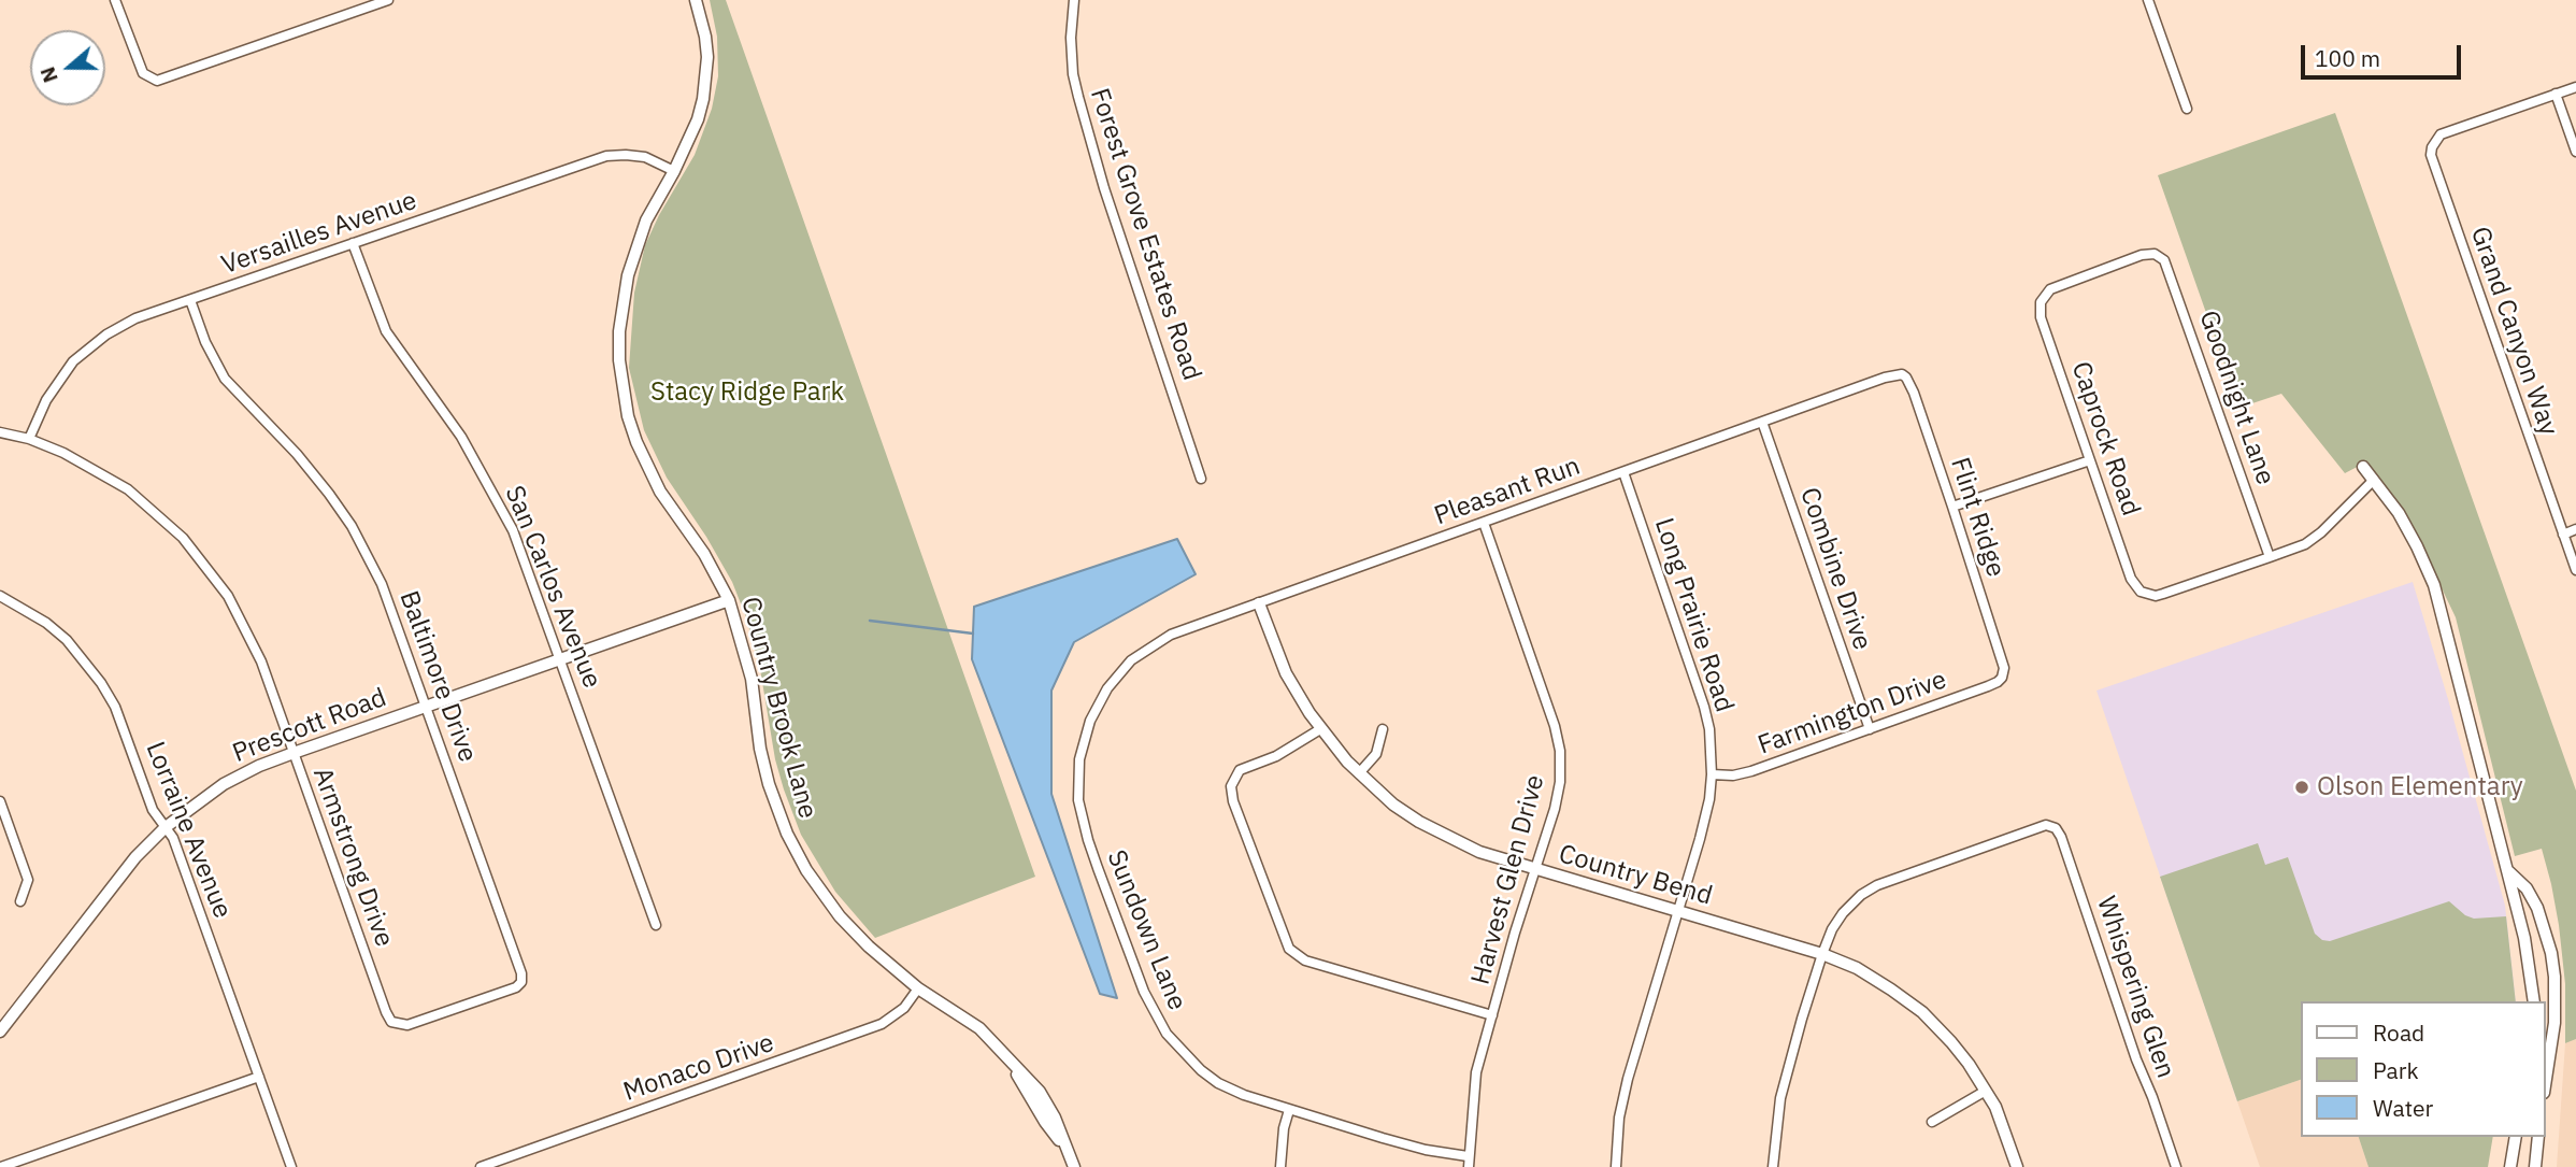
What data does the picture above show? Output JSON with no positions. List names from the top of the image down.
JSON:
{
  "streets": {
    "street": [
      "Versailles Avenue",
      "Forest Grove Estates Road",
      "Grand Canyon Way",
      "Goodnight Lane",
      "Caprock Road",
      "Pleasant Run",
      "Flint Ridge",
      "Combine Drive",
      "San Carlos Avenue",
      "Long Prairie Road",
      "Baltimore Drive",
      "Country Brook Lane",
      "Farmington Drive",
      "Prescott Road",
      "Lorraine Avenue",
      "Armstrong Drive",
      "Country Bend",
      "Harvest Glen Drive",
      "Sundown Lane",
      "Whispering Glen",
      "Monaco Drive"
    ]
  },
  "crossings": [
    ["Versailles Avenue", "San Carlos Avenue"],
    ["Versailles Avenue", "Baltimore Drive"],
    ["Versailles Avenue", "Country Brook Lane"],
    ["Versailles Avenue", "Armstrong Drive"],
    ["Goodnight Lane", "Caprock Road"],
    ["Pleasant Run", "Flint Ridge"],
    ["Pleasant Run", "Combine Drive"],
    ["Pleasant Run", "Long Prairie Road"],
    ["Pleasant Run", "Country Bend"],
    ["Pleasant Run", "Harvest Glen Drive"],
    ["Pleasant Run", "Sundown Lane"],
    ["Flint Ridge", "Farmington Drive"],
    ["Combine Drive", "Farmington Drive"],
    ["San Carlos Avenue", "Prescott Road"],
    ["Long Prairie Road", "Farmington Drive"],
    ["Long Prairie Road", "Country Bend"],
    ["Baltimore Drive", "Prescott Road"],
    ["Baltimore Drive", "Armstrong Drive"],
    ["Country Brook Lane", "Prescott Road"],
    ["Country Brook Lane", "Monaco Drive"],
    ["Prescott Road", "Lorraine Avenue"],
    ["Prescott Road", "Armstrong Drive"],
    ["Country Bend", "Harvest Glen Drive"],
    ["Country Bend", "Whispering Glen"],
    ["Harvest Glen Drive", "Sundown Lane"]
  ],
  "parks": ["Stacy Ridge Park"],
  "places": ["Olson Elementary"],
  "legend": ["Road", "Park", "Water"],
  "scale_bar": "100 m",
  "north": "left"
}
